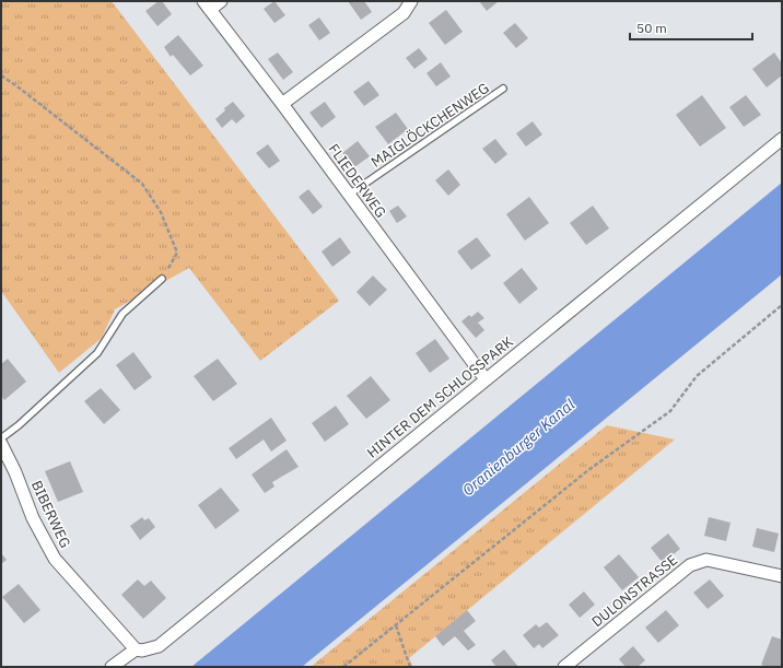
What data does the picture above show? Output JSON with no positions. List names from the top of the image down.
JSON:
{
  "streets": {
    "street": [
      "FLIEDERWEG",
      "HINTER DEM SCHLOSSPARK",
      "BIBERWEG",
      "DULONSTRASSE"
    ],
    "lane": ["MAIGLÖCKCHENWEG"]
  },
  "crossings": [
    ["MAIGLÖCKCHENWEG", "FLIEDERWEG"],
    ["FLIEDERWEG", "HINTER DEM SCHLOSSPARK"],
    ["HINTER DEM SCHLOSSPARK", "BIBERWEG"]
  ],
  "water": ["Oranienburger Kanal"],
  "scale_bar": "50 m"
}
